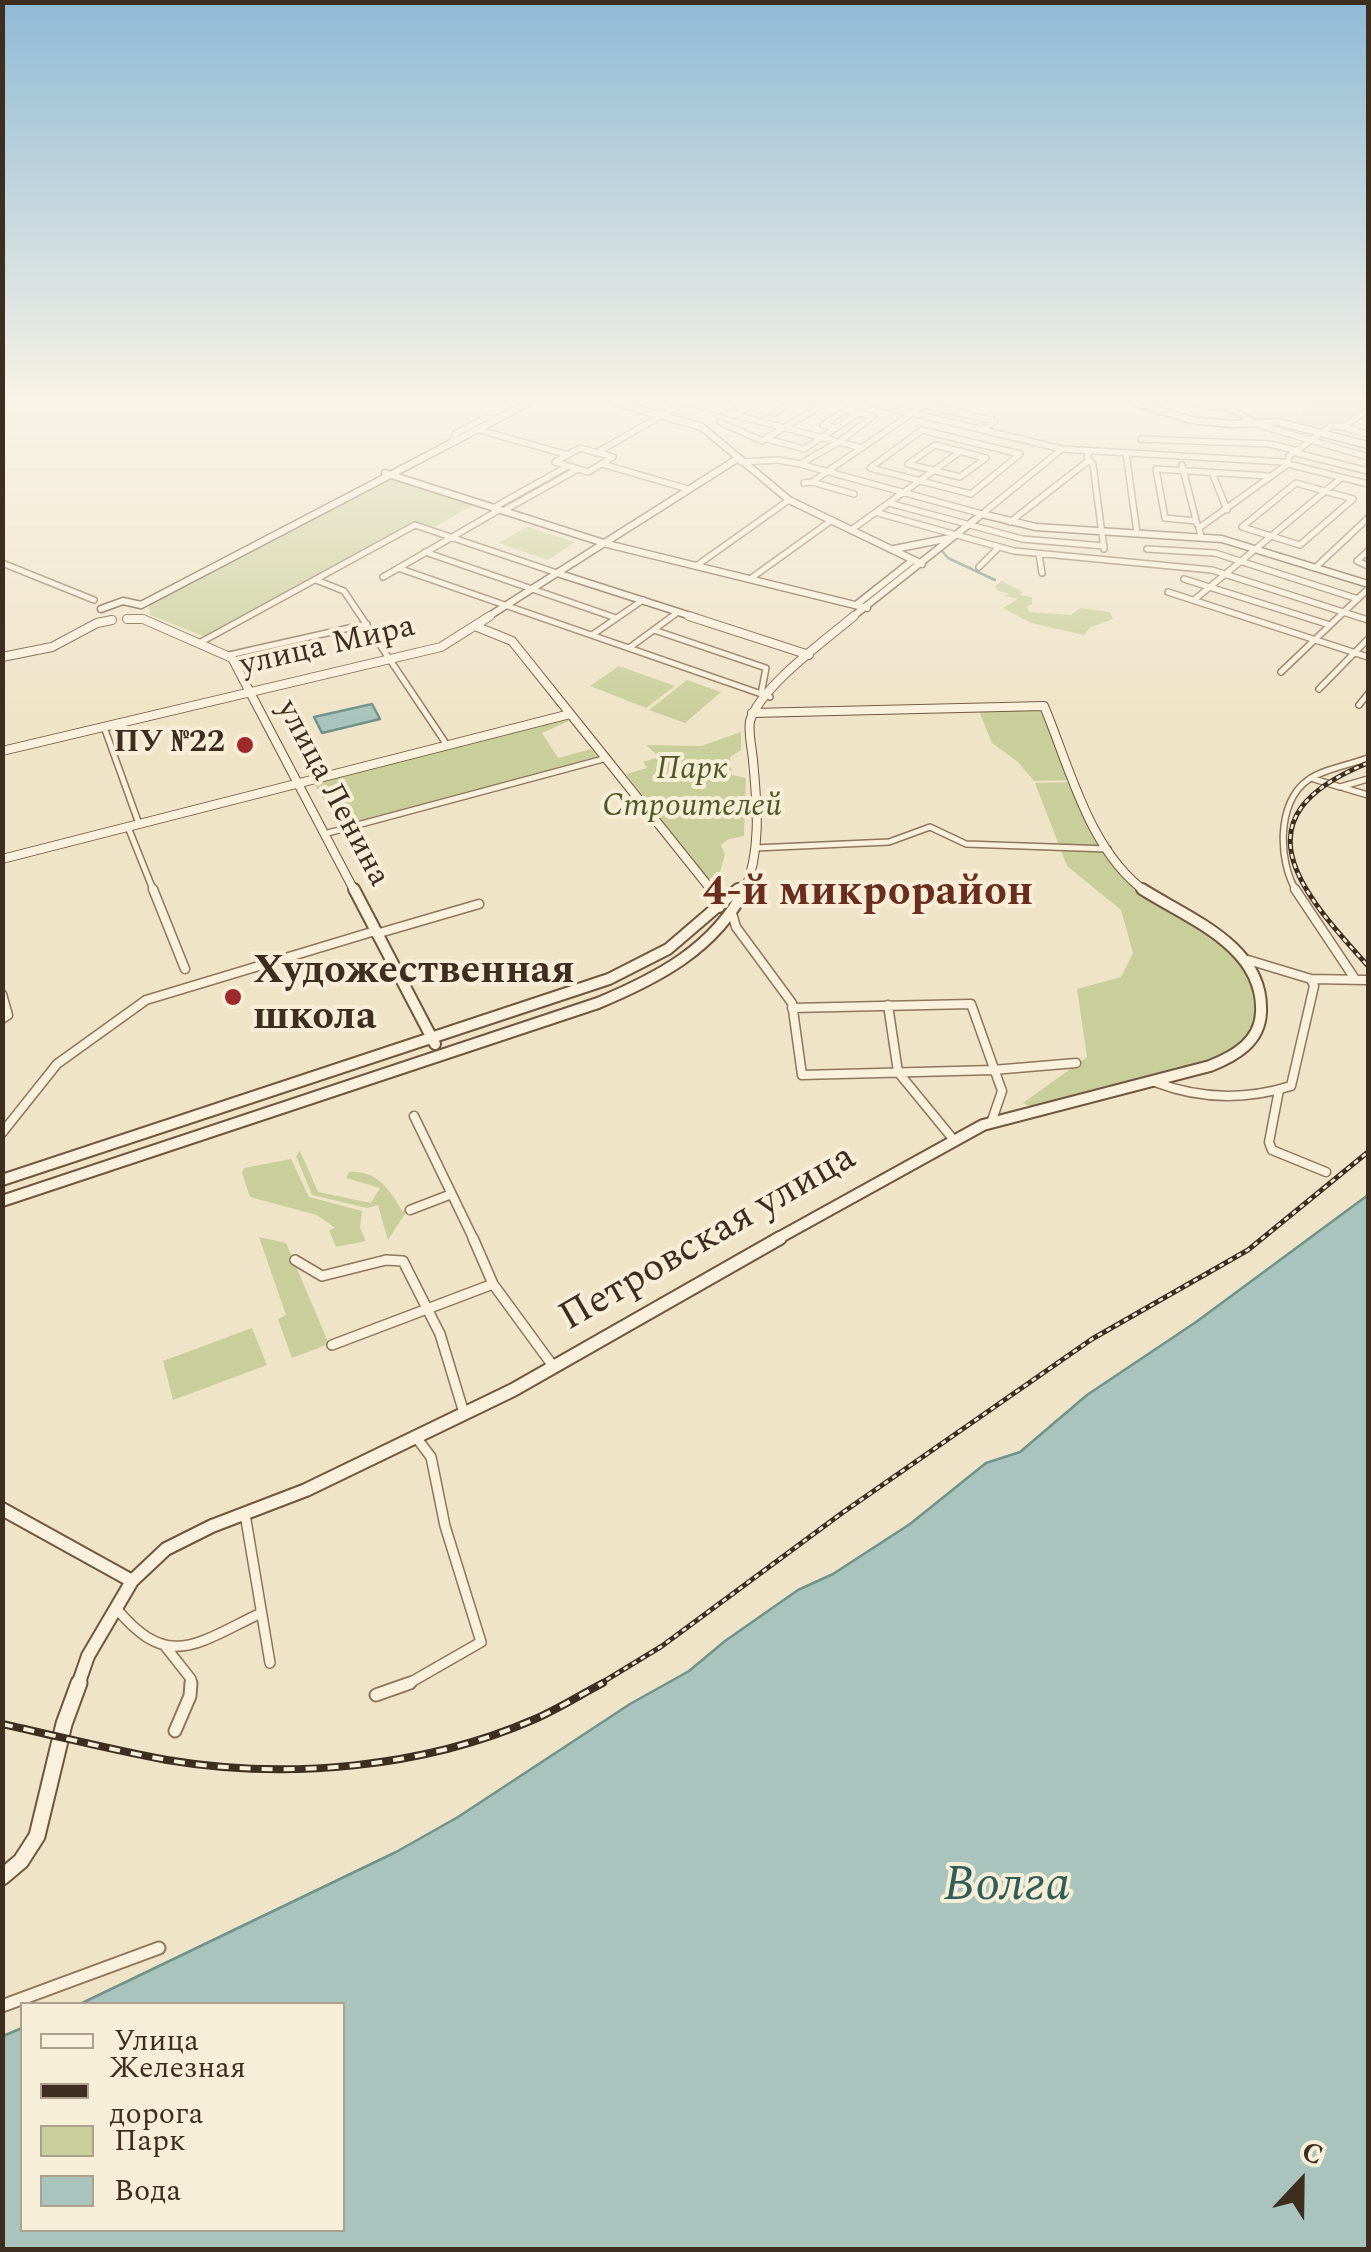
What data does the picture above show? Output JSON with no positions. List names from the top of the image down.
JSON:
{
  "streets": {
    "street": ["улица Мира", "улица Ленина", "Петровская улица"]
  },
  "crossings": [
    ["улица Мира", "улица Ленина"]
  ],
  "districts": ["4-й микрорайон"],
  "water": ["Волга"],
  "parks": ["Парк Строителей"],
  "places": ["ПУ №22", "Художественная школа"],
  "legend": [
    "Улица",
    "Железная дорога",
    "Парк",
    "Вода"
  ],
  "north": "top"
}
